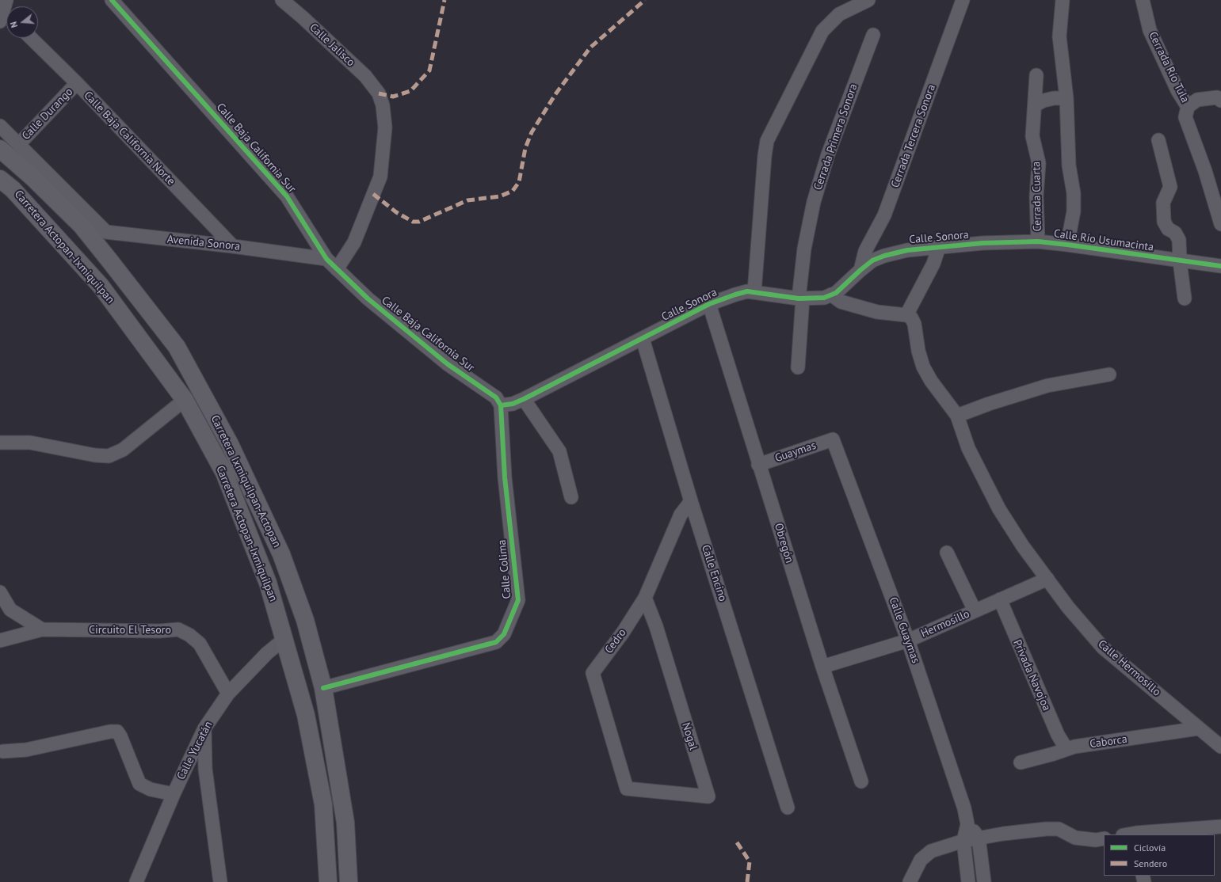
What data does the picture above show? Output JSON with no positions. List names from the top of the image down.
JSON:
{
  "streets": {
    "main road": ["Carretera Actopan-Ixmiquilpan", "Carretera Ixmiquilpan-Actopan"],
    "street": [
      "Calle Jalisco",
      "Cerrada Río Tula",
      "Calle Durango",
      "Cerrada Tercera Sonora",
      "Cerrada Primera Sonora",
      "Calle Baja California Norte",
      "Calle Baja California Sur",
      "Cerrada Cuarta",
      "Calle Sonora",
      "Calle Río Usumacinta",
      "Avenida Sonora",
      "Guaymas",
      "Obregón",
      "Calle Colima",
      "Calle Encino",
      "Hermosillo",
      "Circuito El Tesoro",
      "Calle Guaymas",
      "Cedro",
      "Calle Hermosillo",
      "Privada Navojoa",
      "Nogal",
      "Caborca",
      "Calle Yucatán"
    ]
  },
  "crossings": [
    ["Calle Jalisco", "Calle Baja California Sur"],
    ["Calle Durango", "Calle Baja California Norte"],
    ["Cerrada Tercera Sonora", "Calle Sonora"],
    ["Cerrada Primera Sonora", "Calle Sonora"],
    ["Calle Baja California Norte", "Avenida Sonora"],
    ["Calle Baja California Sur", "Calle Sonora"],
    ["Calle Baja California Sur", "Avenida Sonora"],
    ["Calle Baja California Sur", "Calle Colima"],
    ["Cerrada Cuarta", "Calle Río Usumacinta"],
    ["Calle Sonora", "Calle Río Usumacinta"],
    ["Calle Sonora", "Obregón"],
    ["Calle Sonora", "Calle Colima"],
    ["Calle Sonora", "Calle Encino"],
    ["Avenida Sonora", "Carretera Ixmiquilpan-Actopan"],
    ["Carretera Actopan-Ixmiquilpan", "Calle Yucatán"],
    ["Guaymas", "Obregón"],
    ["Guaymas", "Calle Guaymas"],
    ["Carretera Ixmiquilpan-Actopan", "Calle Colima"],
    ["Obregón", "Hermosillo"],
    ["Calle Encino", "Cedro"],
    ["Hermosillo", "Calle Guaymas"],
    ["Hermosillo", "Calle Hermosillo"],
    ["Hermosillo", "Privada Navojoa"],
    ["Circuito El Tesoro", "Calle Yucatán"],
    ["Cedro", "Nogal"],
    ["Calle Hermosillo", "Caborca"],
    ["Privada Navojoa", "Caborca"]
  ],
  "legend": ["Ciclovía", "Sendero"],
  "north": "left"
}
